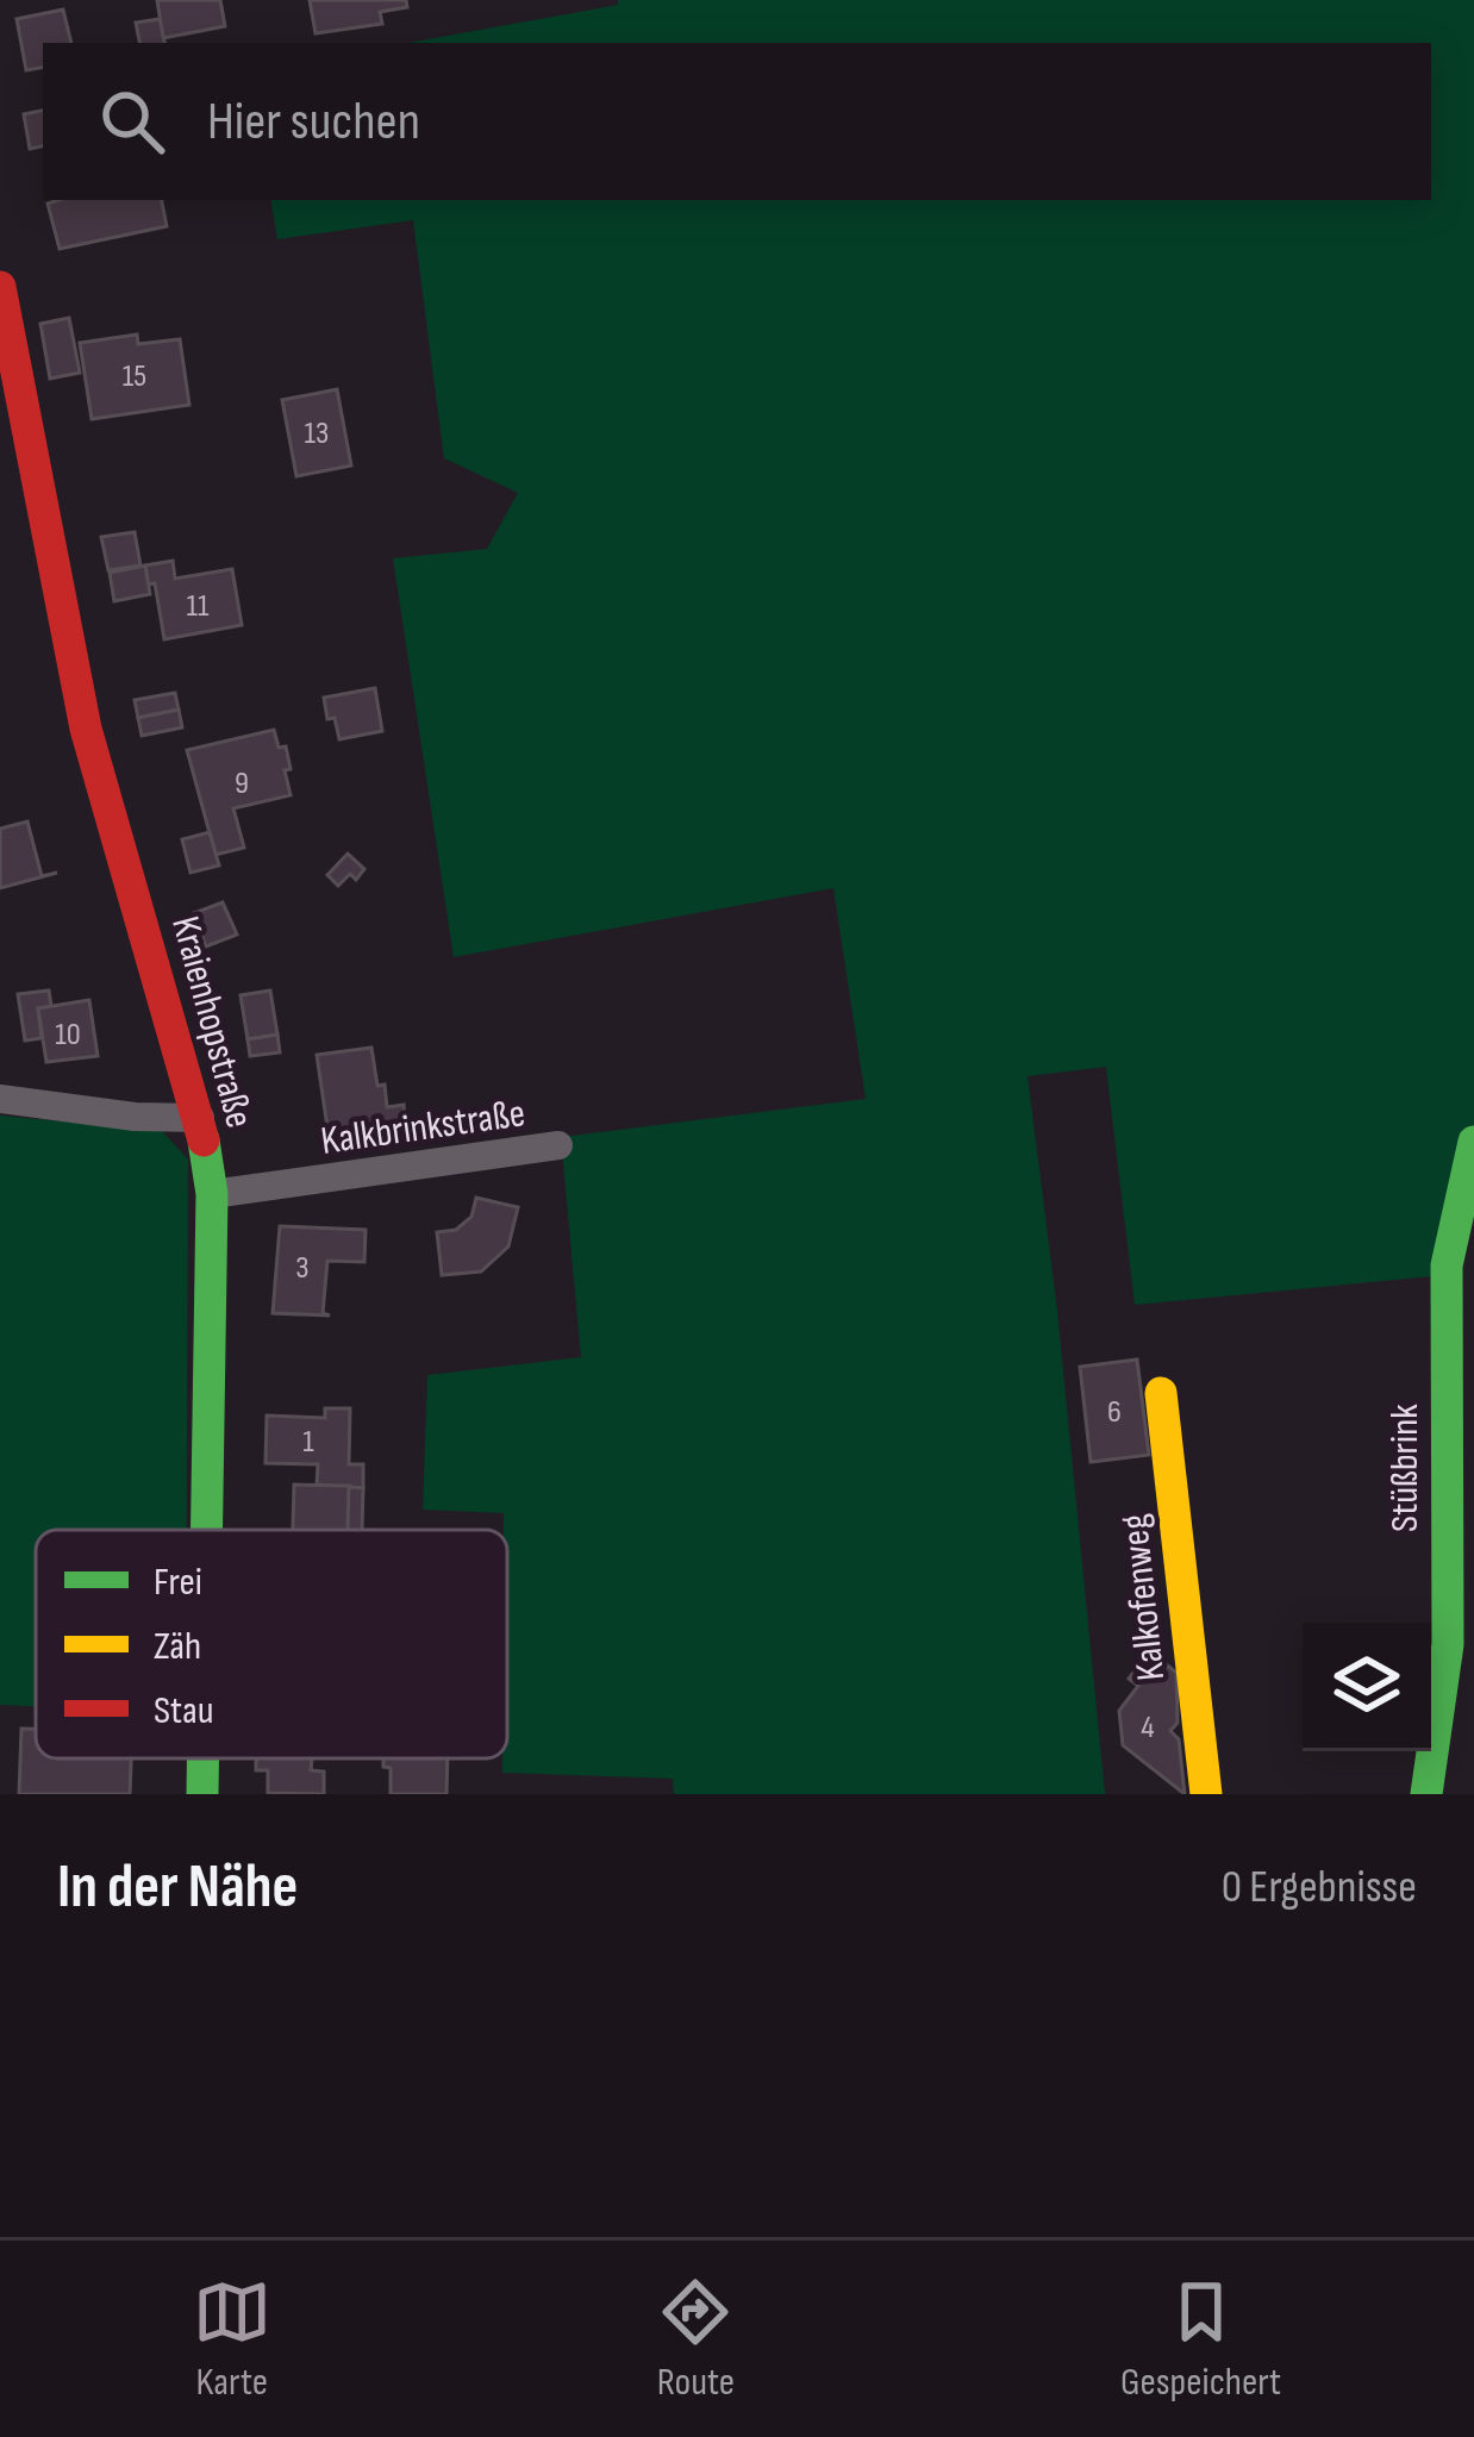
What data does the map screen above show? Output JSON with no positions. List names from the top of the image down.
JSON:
{
  "streets": {
    "street": [
      "Kraienhopstraße",
      "Kalkbrinkstraße",
      "Stüßbrink",
      "Kalkofenweg"
    ]
  },
  "crossings": [
    ["Kraienhopstraße", "Kalkbrinkstraße"]
  ],
  "house_numbers": [
    "15",
    "13",
    "11",
    "9",
    "10",
    "3",
    "6",
    "1",
    "4"
  ],
  "legend": ["Frei", "Zäh", "Stau"],
  "page": {
    "search": "Hier suchen",
    "heading": ["In der Nähe", "0 Ergebnisse"],
    "nav": ["Karte", "Route", "Gespeichert"]
  }
}
